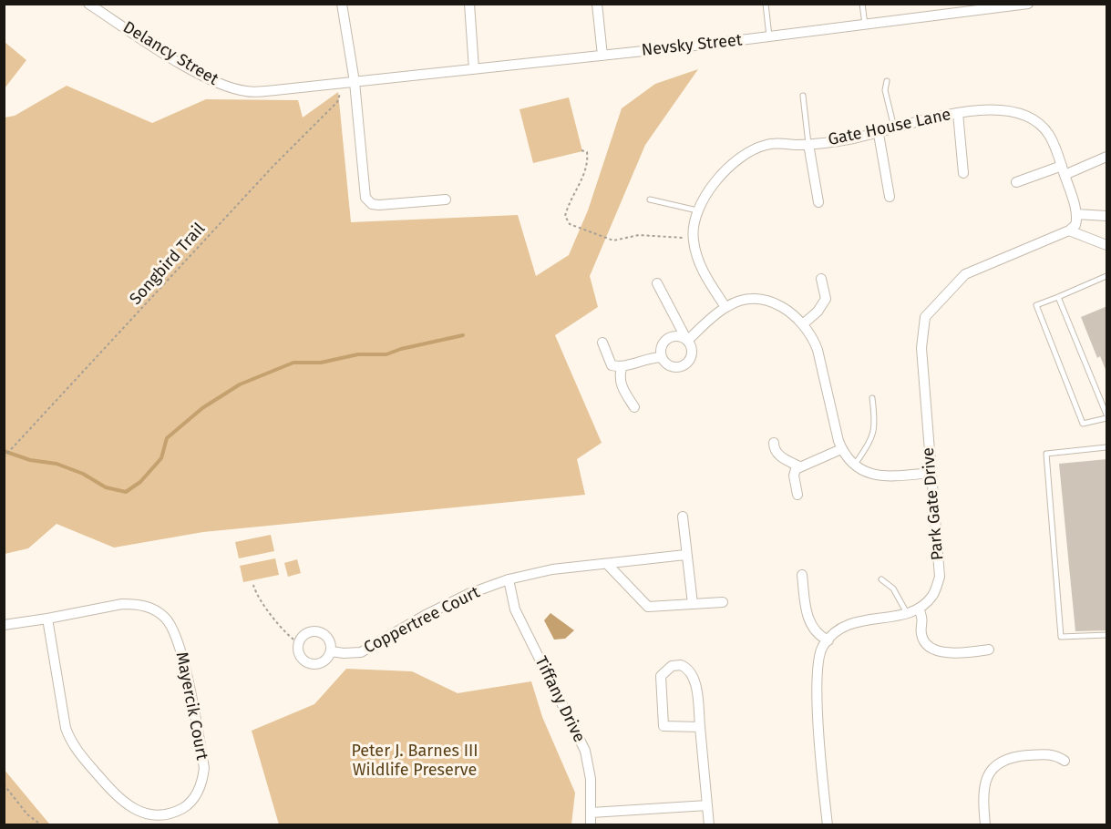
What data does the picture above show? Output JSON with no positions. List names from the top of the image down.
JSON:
{
  "streets": {
    "street": [
      "Nevsky Street",
      "Delancy Street",
      "Gate House Lane",
      "Park Gate Drive",
      "Coppertree Court",
      "Tiffany Drive",
      "Mayercik Court"
    ],
    "path": ["Songbird Trail"]
  },
  "crossings": [
    ["Nevsky Street", "Delancy Street"],
    ["Delancy Street", "Songbird Trail"],
    ["Coppertree Court", "Tiffany Drive"]
  ],
  "parks": ["Peter J. Barnes III Wildlife Preserve"]
}
